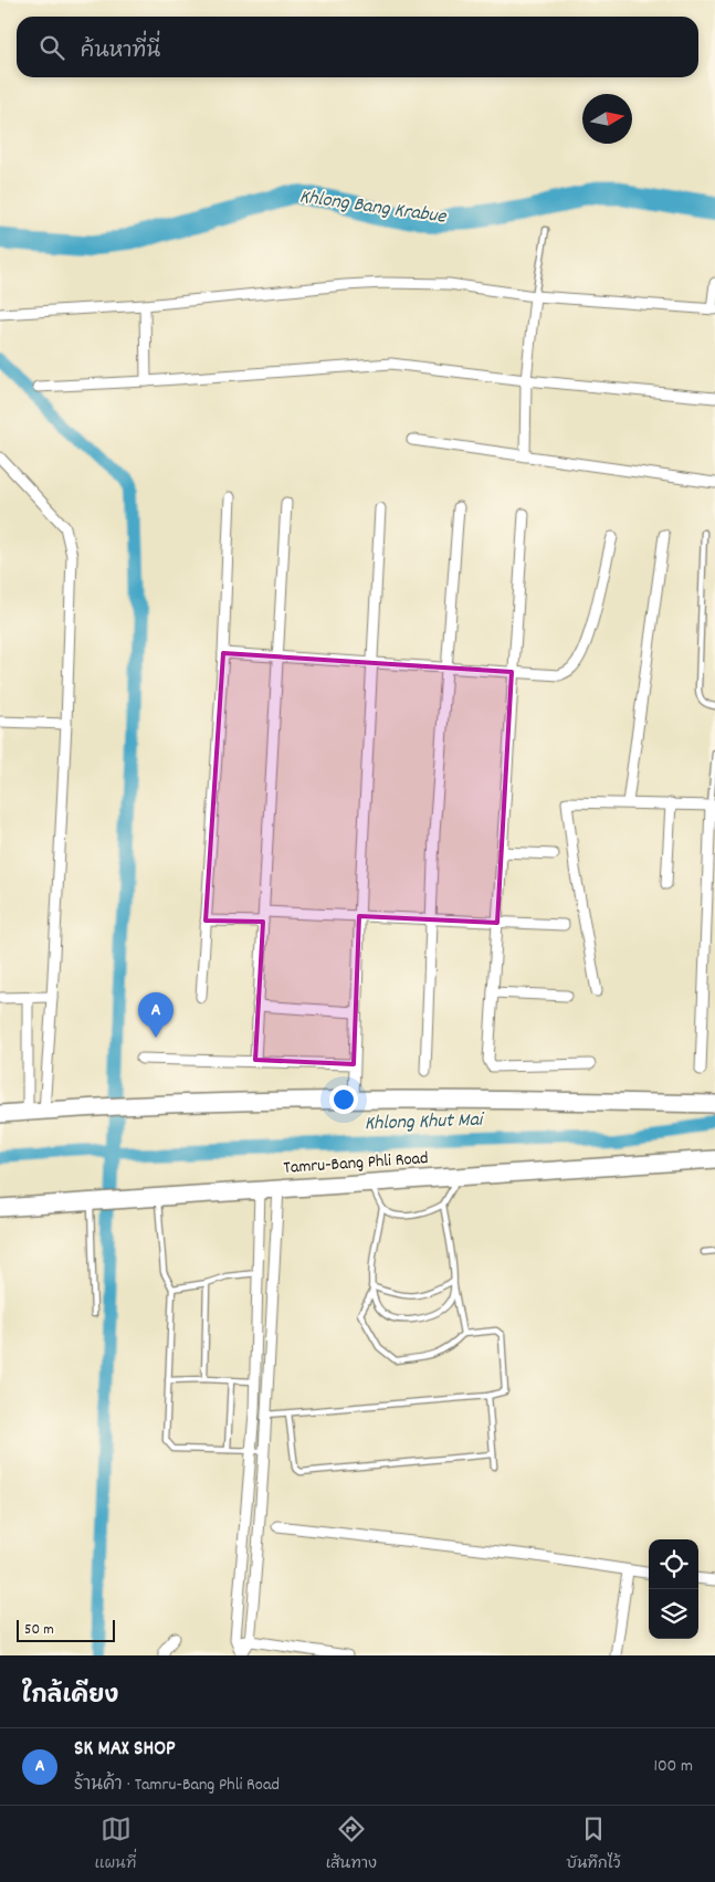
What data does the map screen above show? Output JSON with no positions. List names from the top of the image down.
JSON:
{
  "streets": {
    "main road": ["Tamru-Bang Phli Road"]
  },
  "water": ["Khlong Bang Krabue", "Khlong Khut Mai"],
  "scale_bar": "50 m",
  "north": "right",
  "page": {
    "search": "ค้นหาที่นี่",
    "pins": "A",
    "scale": "50 m",
    "heading": "ใกล้เคียง",
    "list": [
      {
        "mark": "A",
        "name": "SK MAX SHOP",
        "note": "ร้านค้า · Tamru-Bang Phli Road",
        "value": "100 m"
      }
    ],
    "nav": ["แผนที่", "เส้นทาง", "บันทึกไว้"]
  }
}
